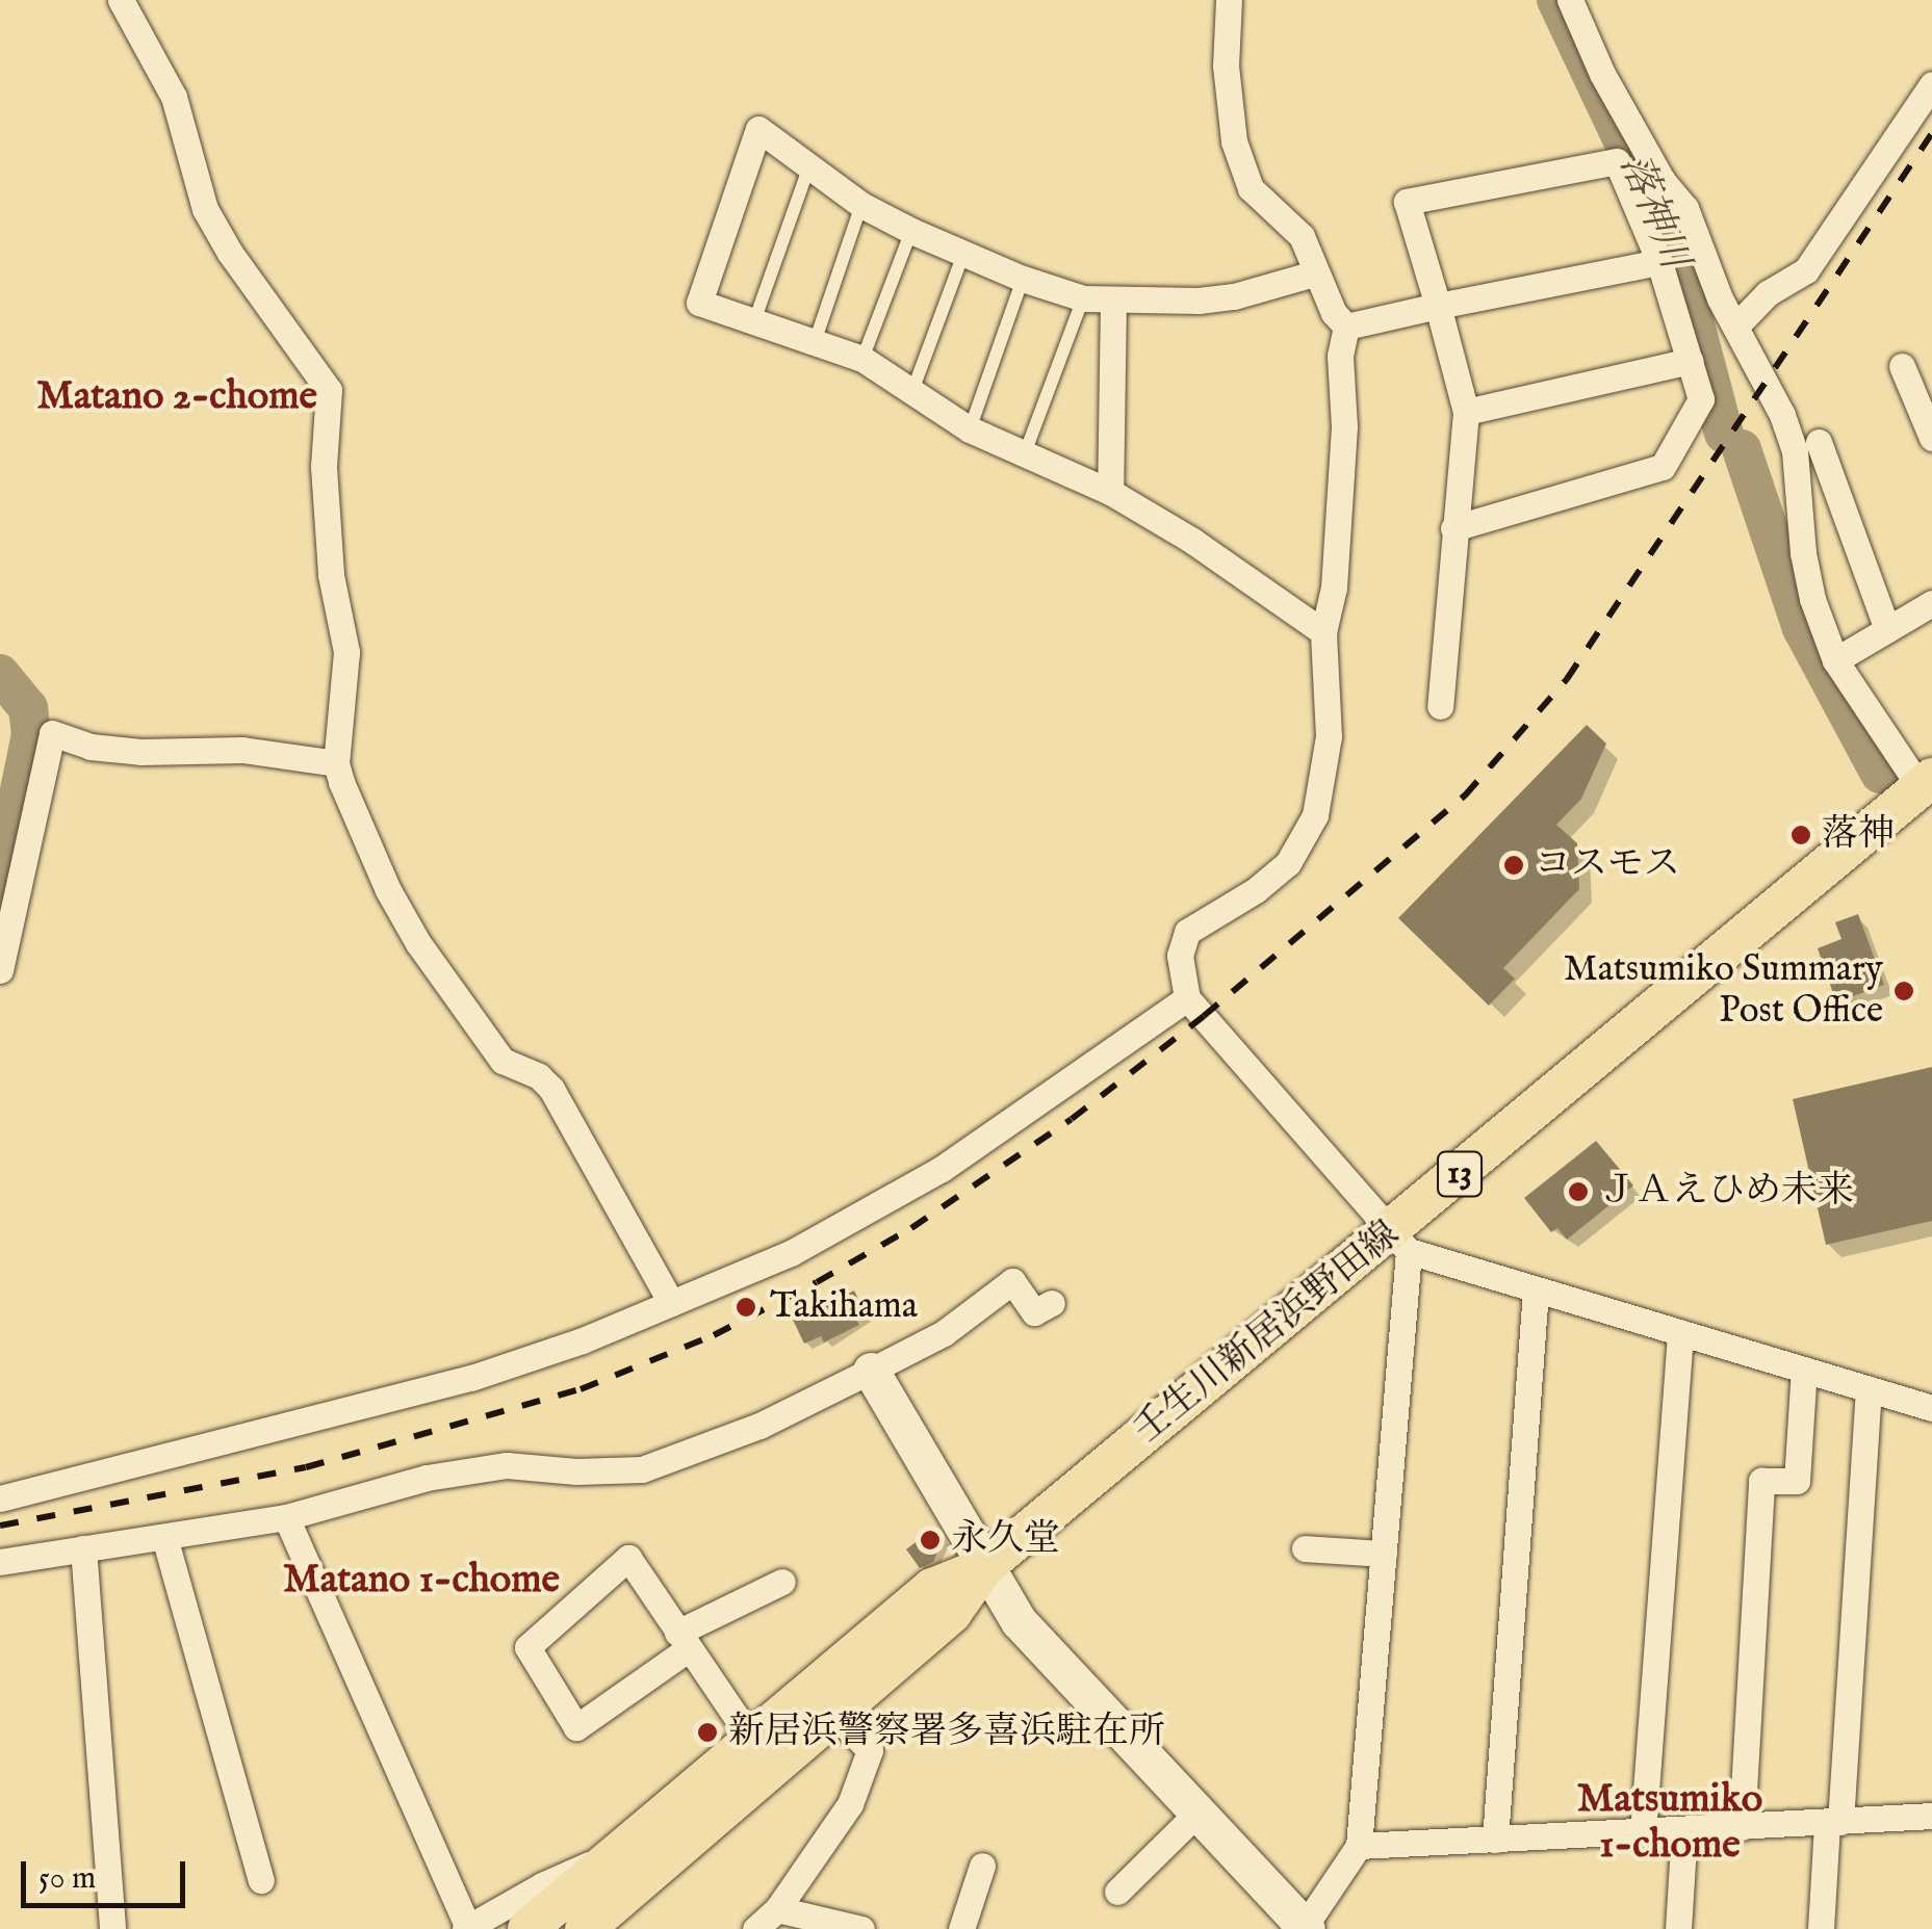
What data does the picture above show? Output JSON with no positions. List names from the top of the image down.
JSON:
{
  "streets": {
    "main road": ["13", "壬生川新居浜野田線"]
  },
  "districts": ["Matano 2-chome", "Matano 1-chome", "Matsumiko 1-chome"],
  "water": ["落神川"],
  "places": [
    "落神",
    "コスモス",
    "Matsumiko Summary Post Office",
    "ＪＡえひめ未来",
    "Takihama",
    "永久堂",
    "新居浜警察署多喜浜駐在所"
  ],
  "scale_bar": "50 m"
}
